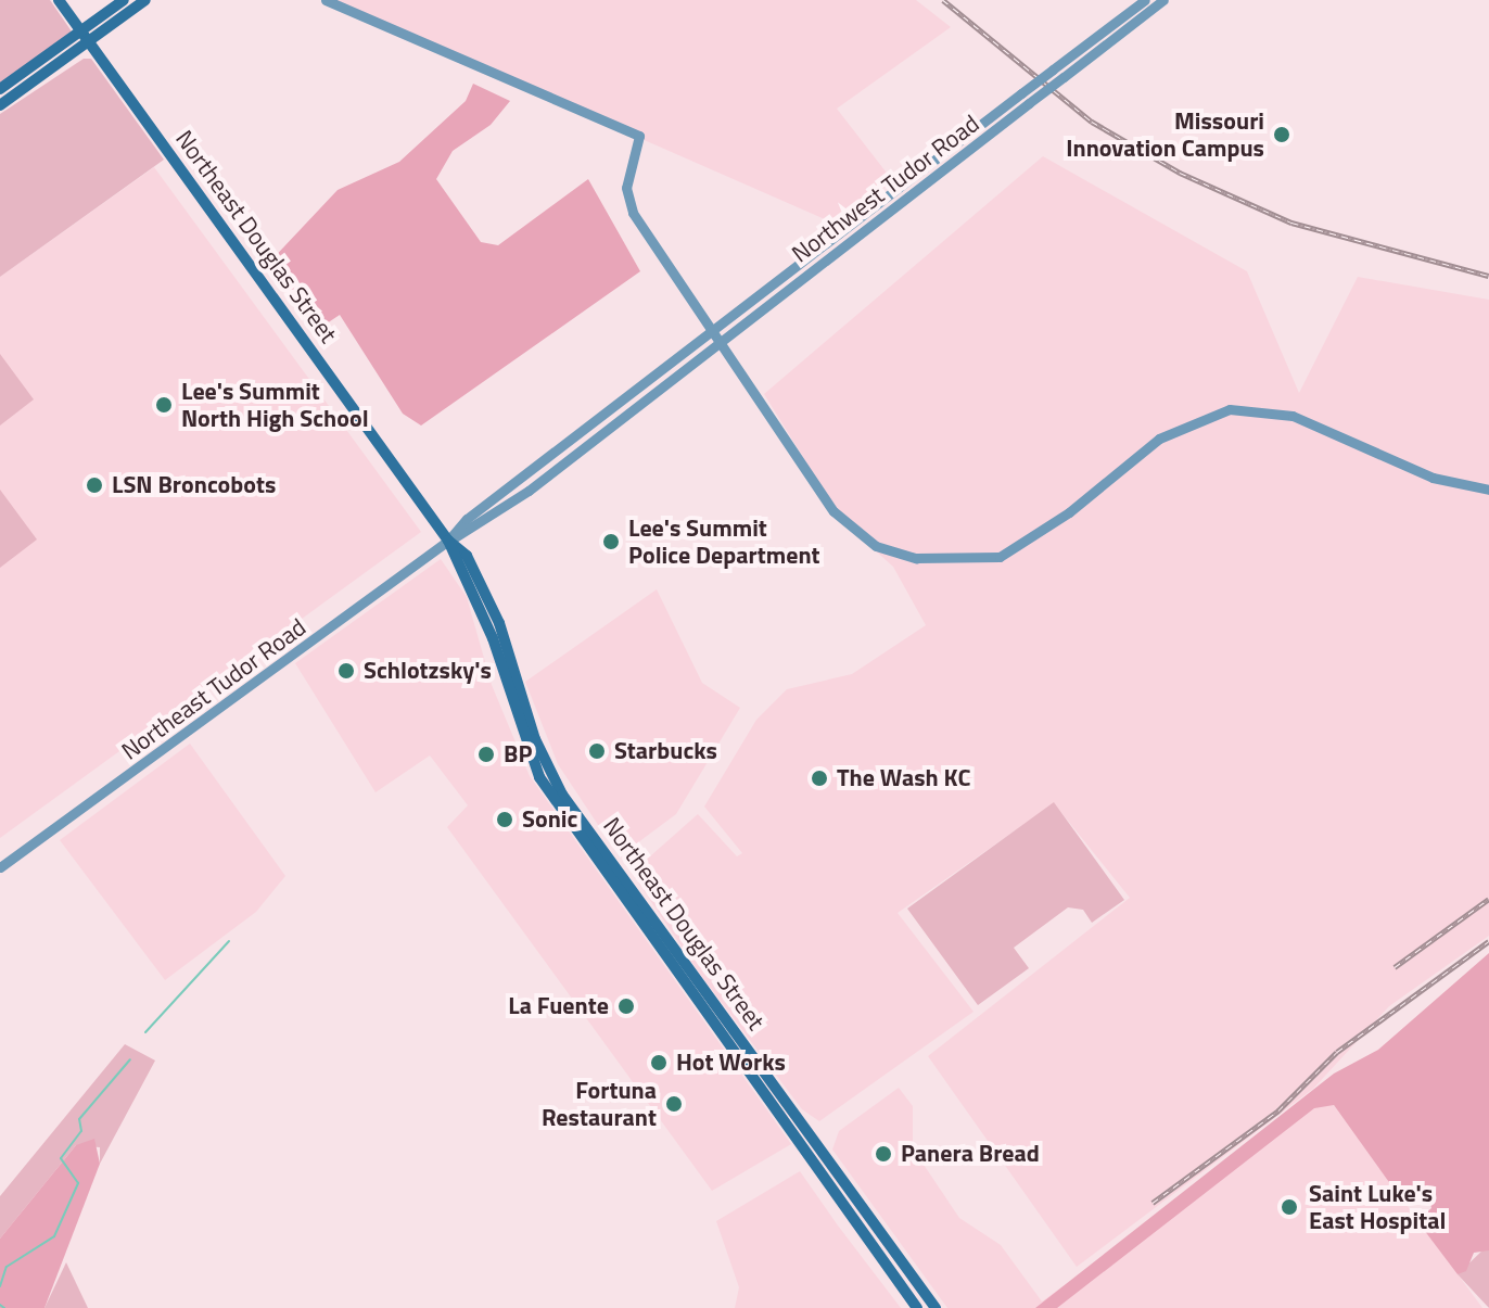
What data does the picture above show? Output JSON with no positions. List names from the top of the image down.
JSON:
{
  "streets": {
    "main road": ["Northeast Douglas Street"],
    "street": ["Northwest Tudor Road", "Northeast Tudor Road"]
  },
  "crossings": [
    ["Northwest Tudor Road", "Northeast Tudor Road"],
    ["Northeast Douglas Street", "Northeast Tudor Road"]
  ],
  "places": [
    "Missouri Innovation Campus",
    "Lee's Summit North High School",
    "LSN Broncobots",
    "Lee's Summit Police Department",
    "Schlotzsky's",
    "Starbucks",
    "BP",
    "The Wash KC",
    "Sonic",
    "La Fuente",
    "Hot Works",
    "Fortuna Restaurant",
    "Panera Bread",
    "Saint Luke's East Hospital"
  ]
}
